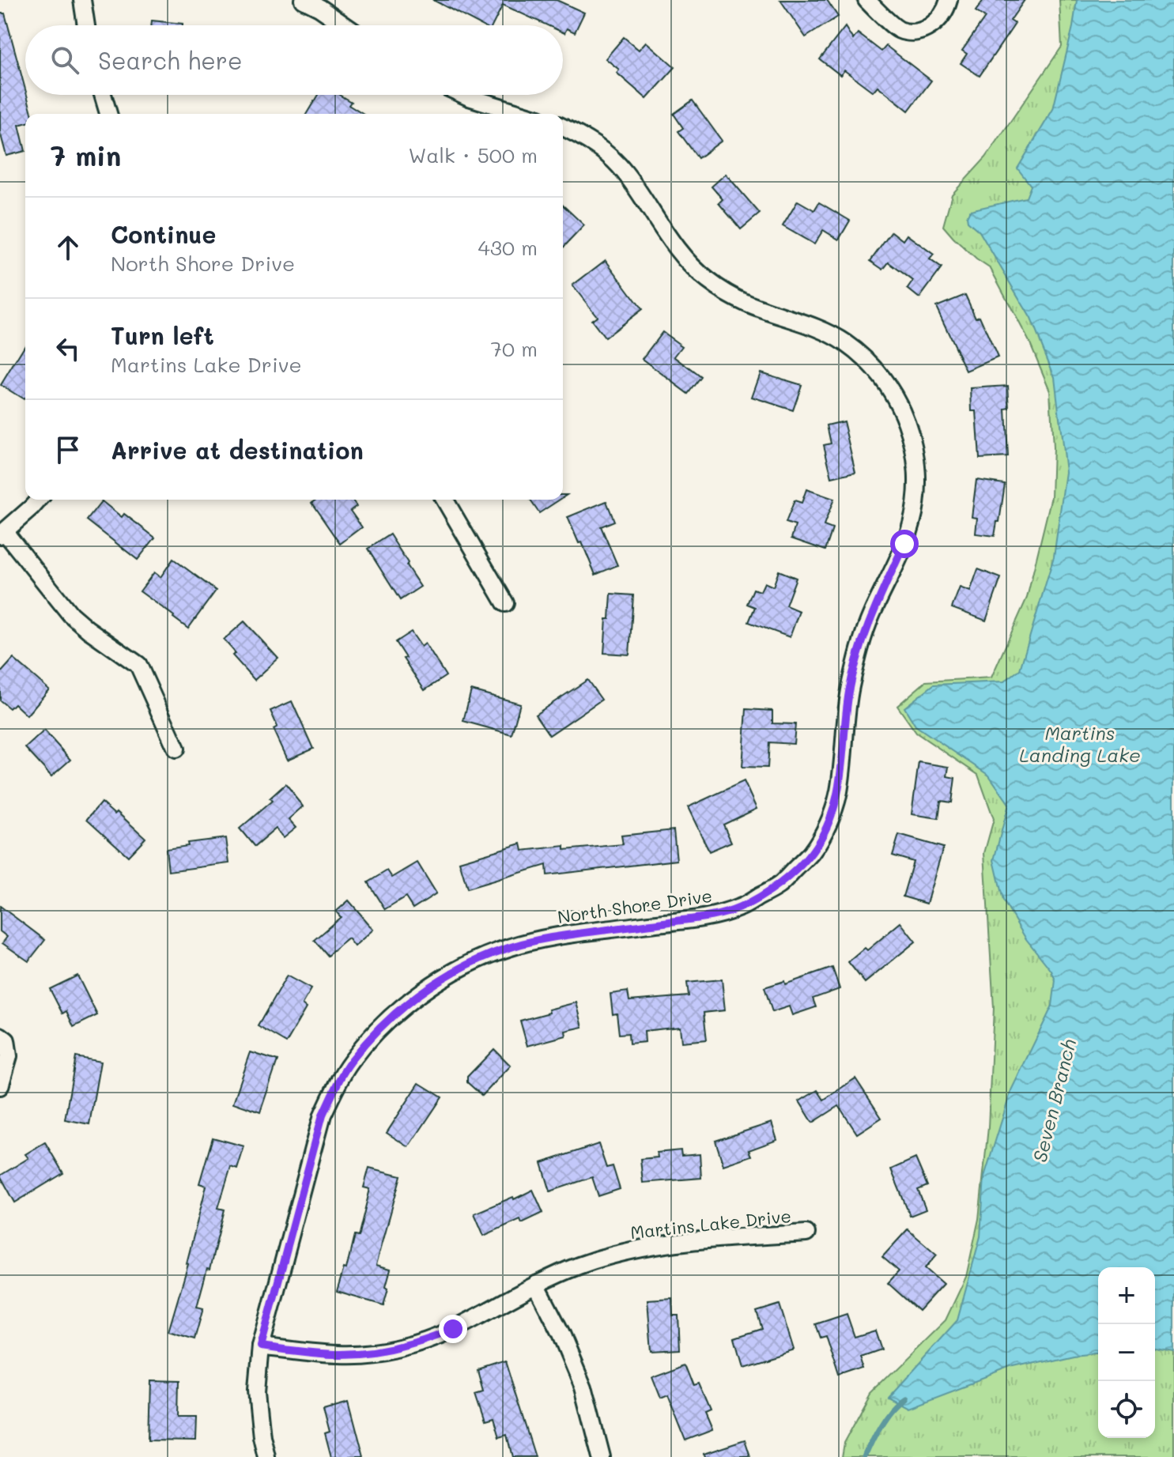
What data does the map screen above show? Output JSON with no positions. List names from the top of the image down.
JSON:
{
  "streets": {
    "street": ["North Shore Drive", "Martins Lake Drive"]
  },
  "crossings": [
    ["North Shore Drive", "Martins Lake Drive"]
  ],
  "water": ["Martins Landing Lake", "Seven Branch"],
  "page": {
    "search": "Search here",
    "heading": ["7 min", "Walk · 500 m"],
    "list": [
      ["Continue", "North Shore Drive", "430 m"],
      ["Turn left", "Martins Lake Drive", "70 m"],
      "Arrive at destination"
    ],
    "map_buttons": ["+", "−"]
  }
}
